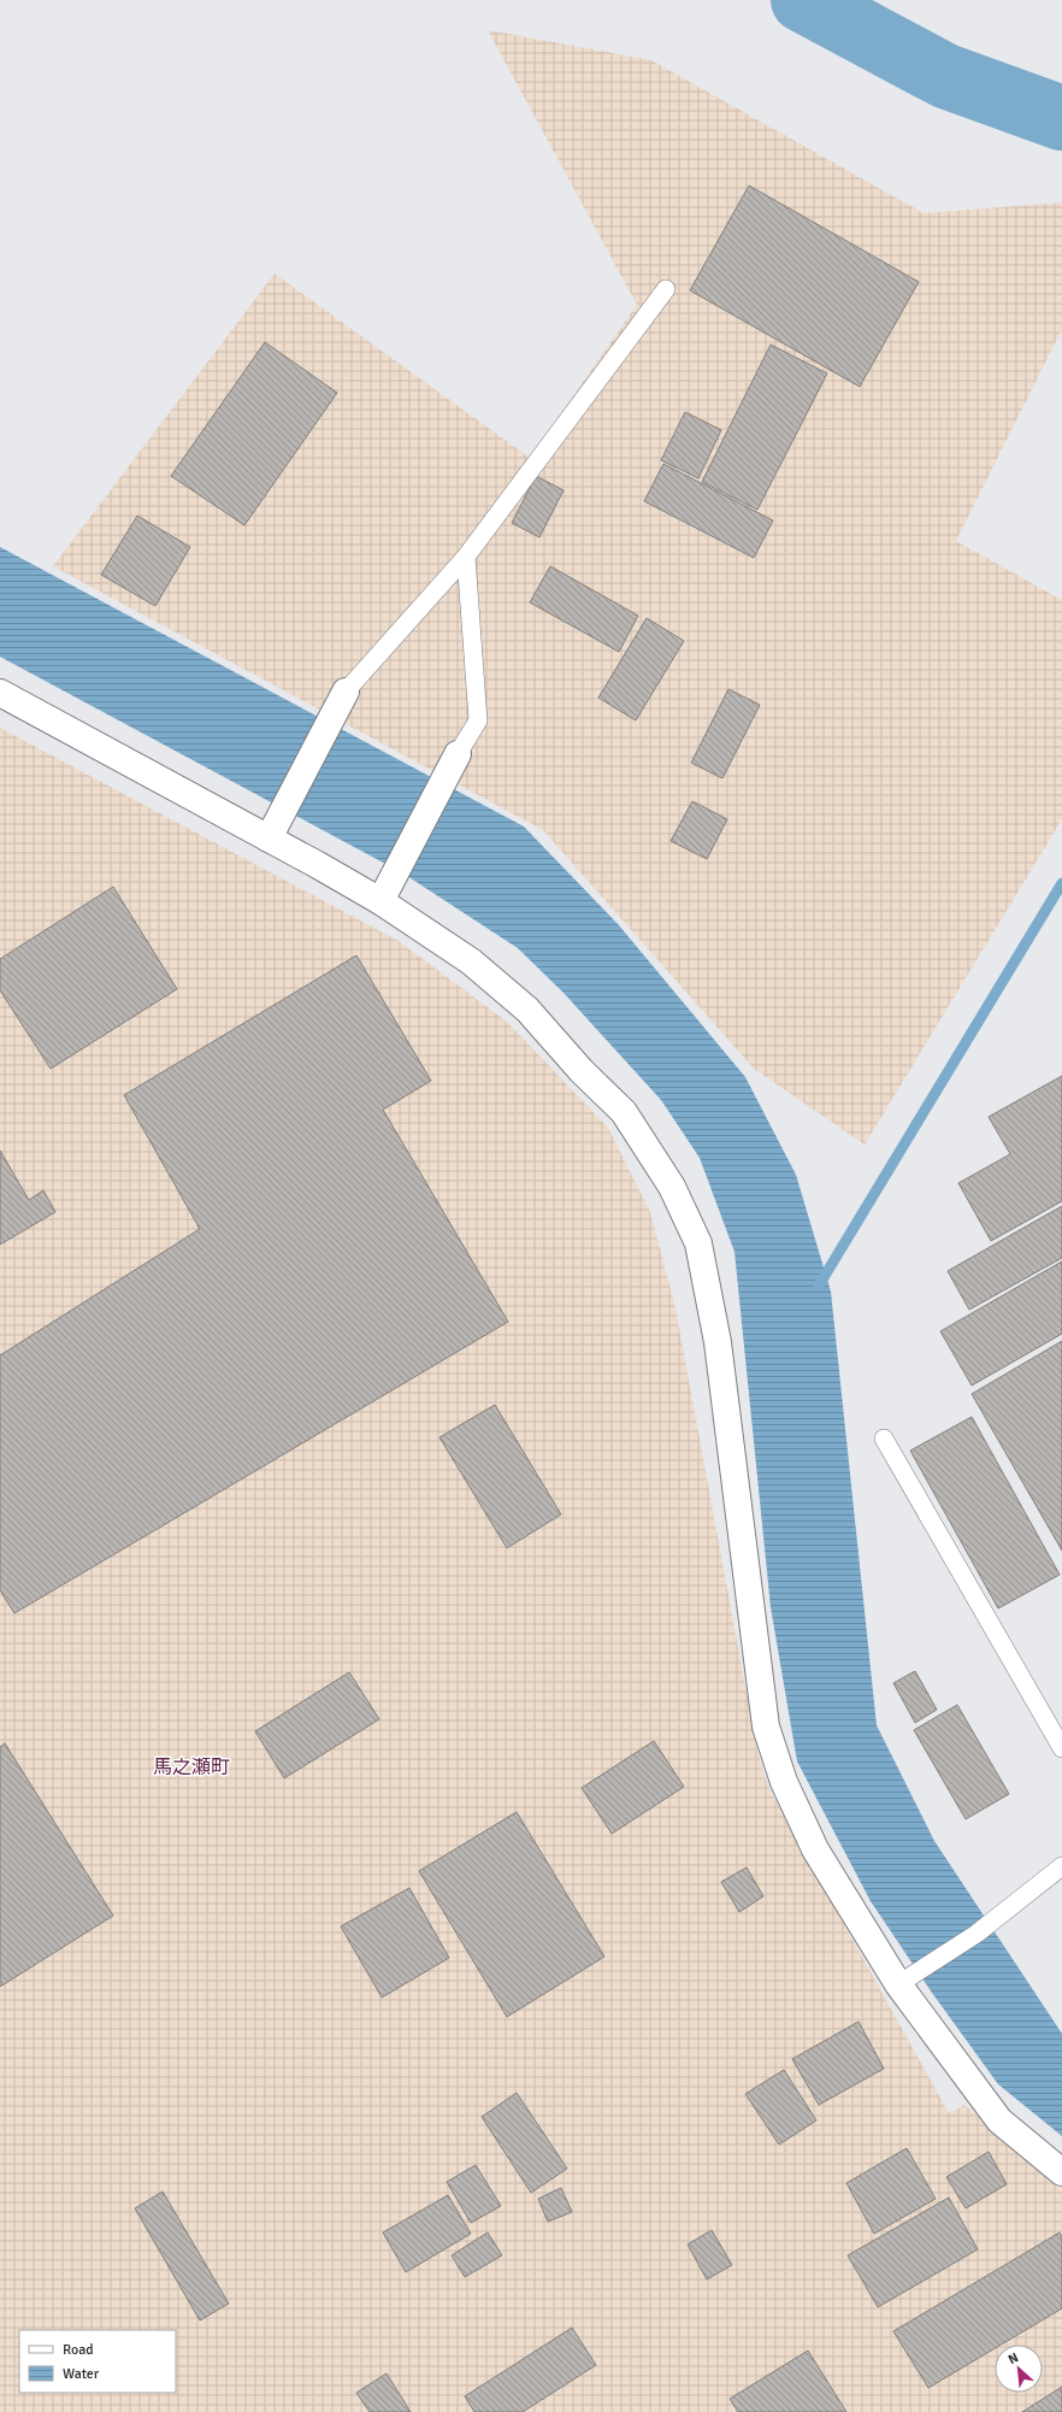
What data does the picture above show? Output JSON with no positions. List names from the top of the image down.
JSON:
{
  "districts": ["馬之瀬町"],
  "legend": ["Road", "Water"],
  "north": "top left"
}
